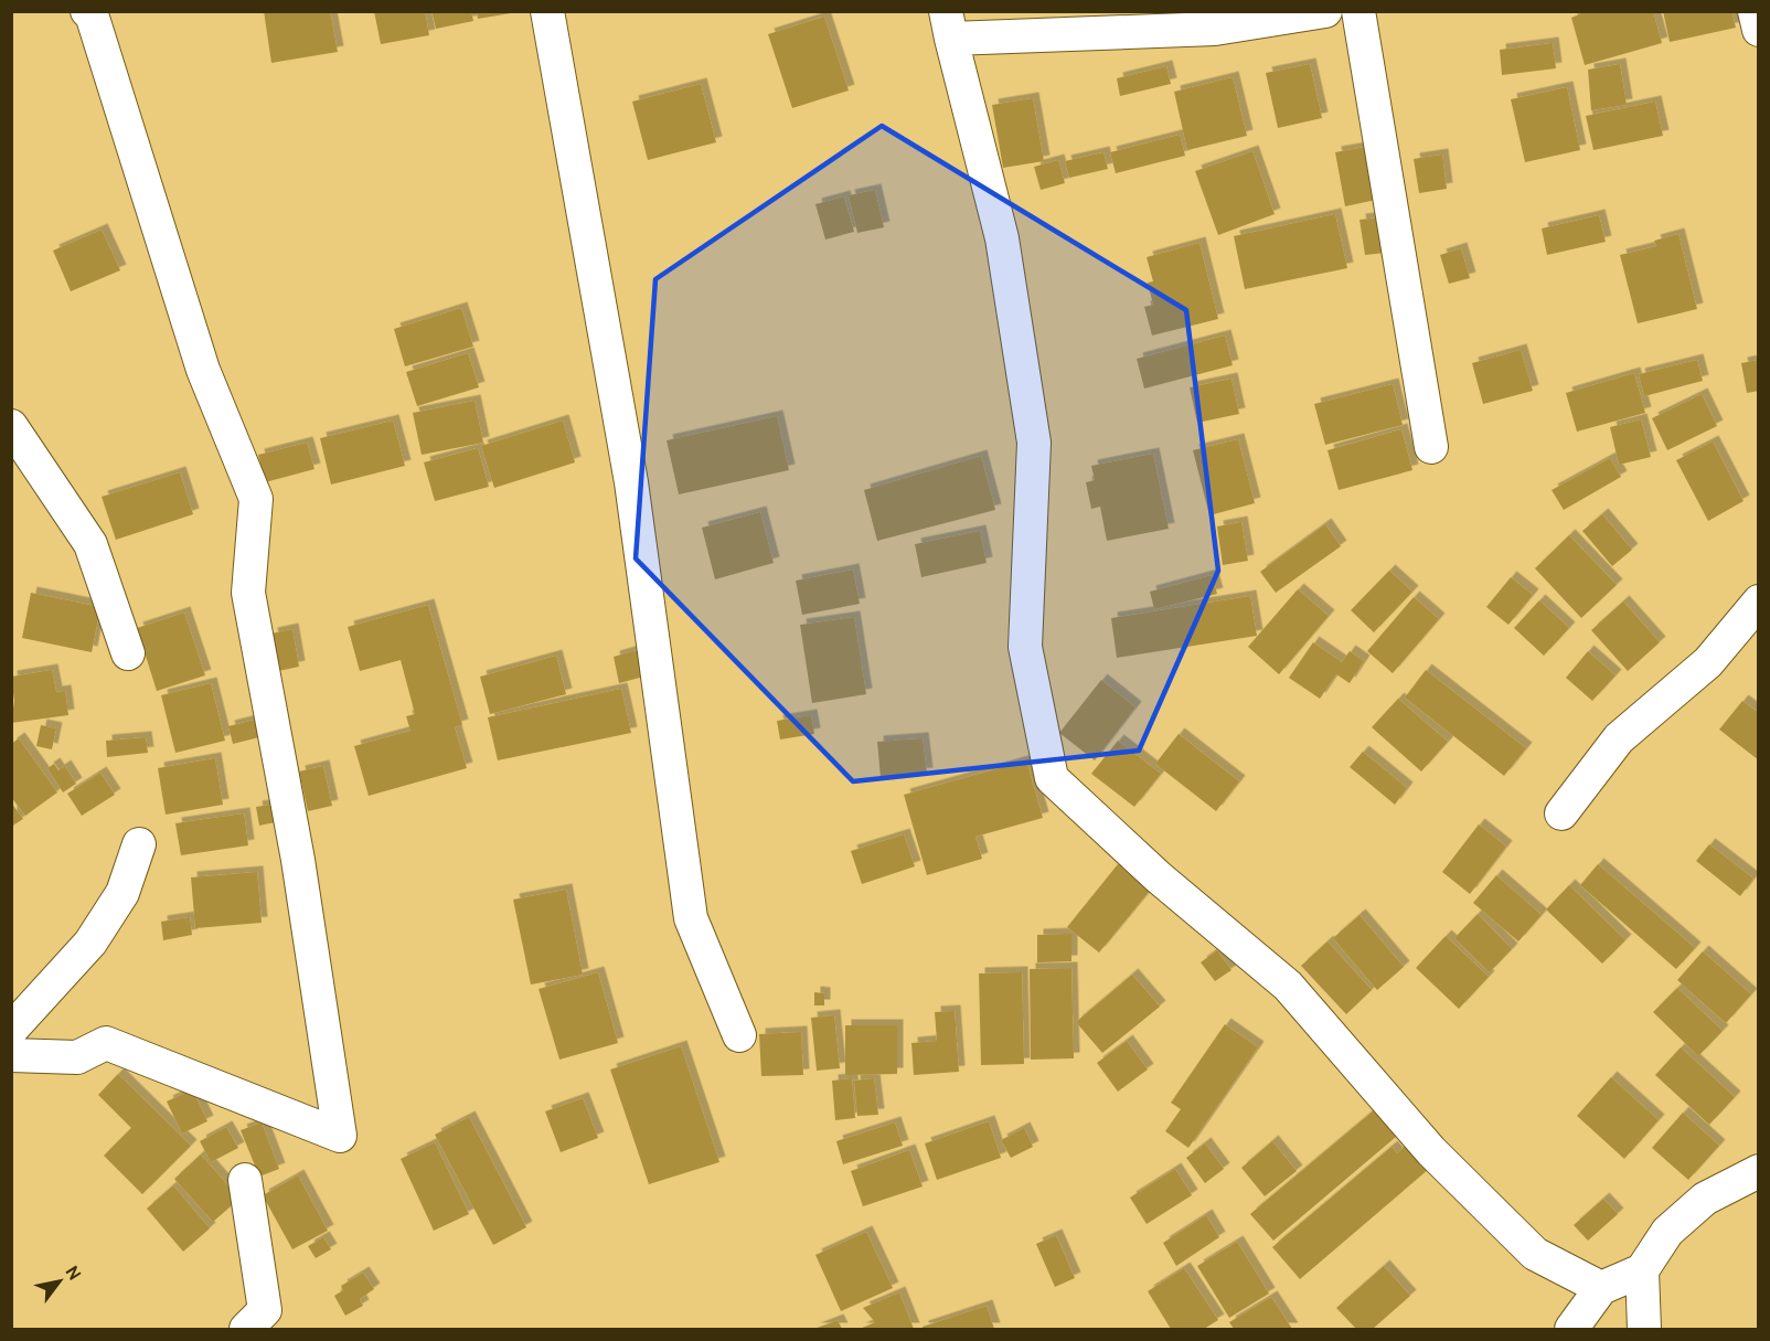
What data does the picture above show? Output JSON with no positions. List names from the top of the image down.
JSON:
{
  "north": "top right"
}
